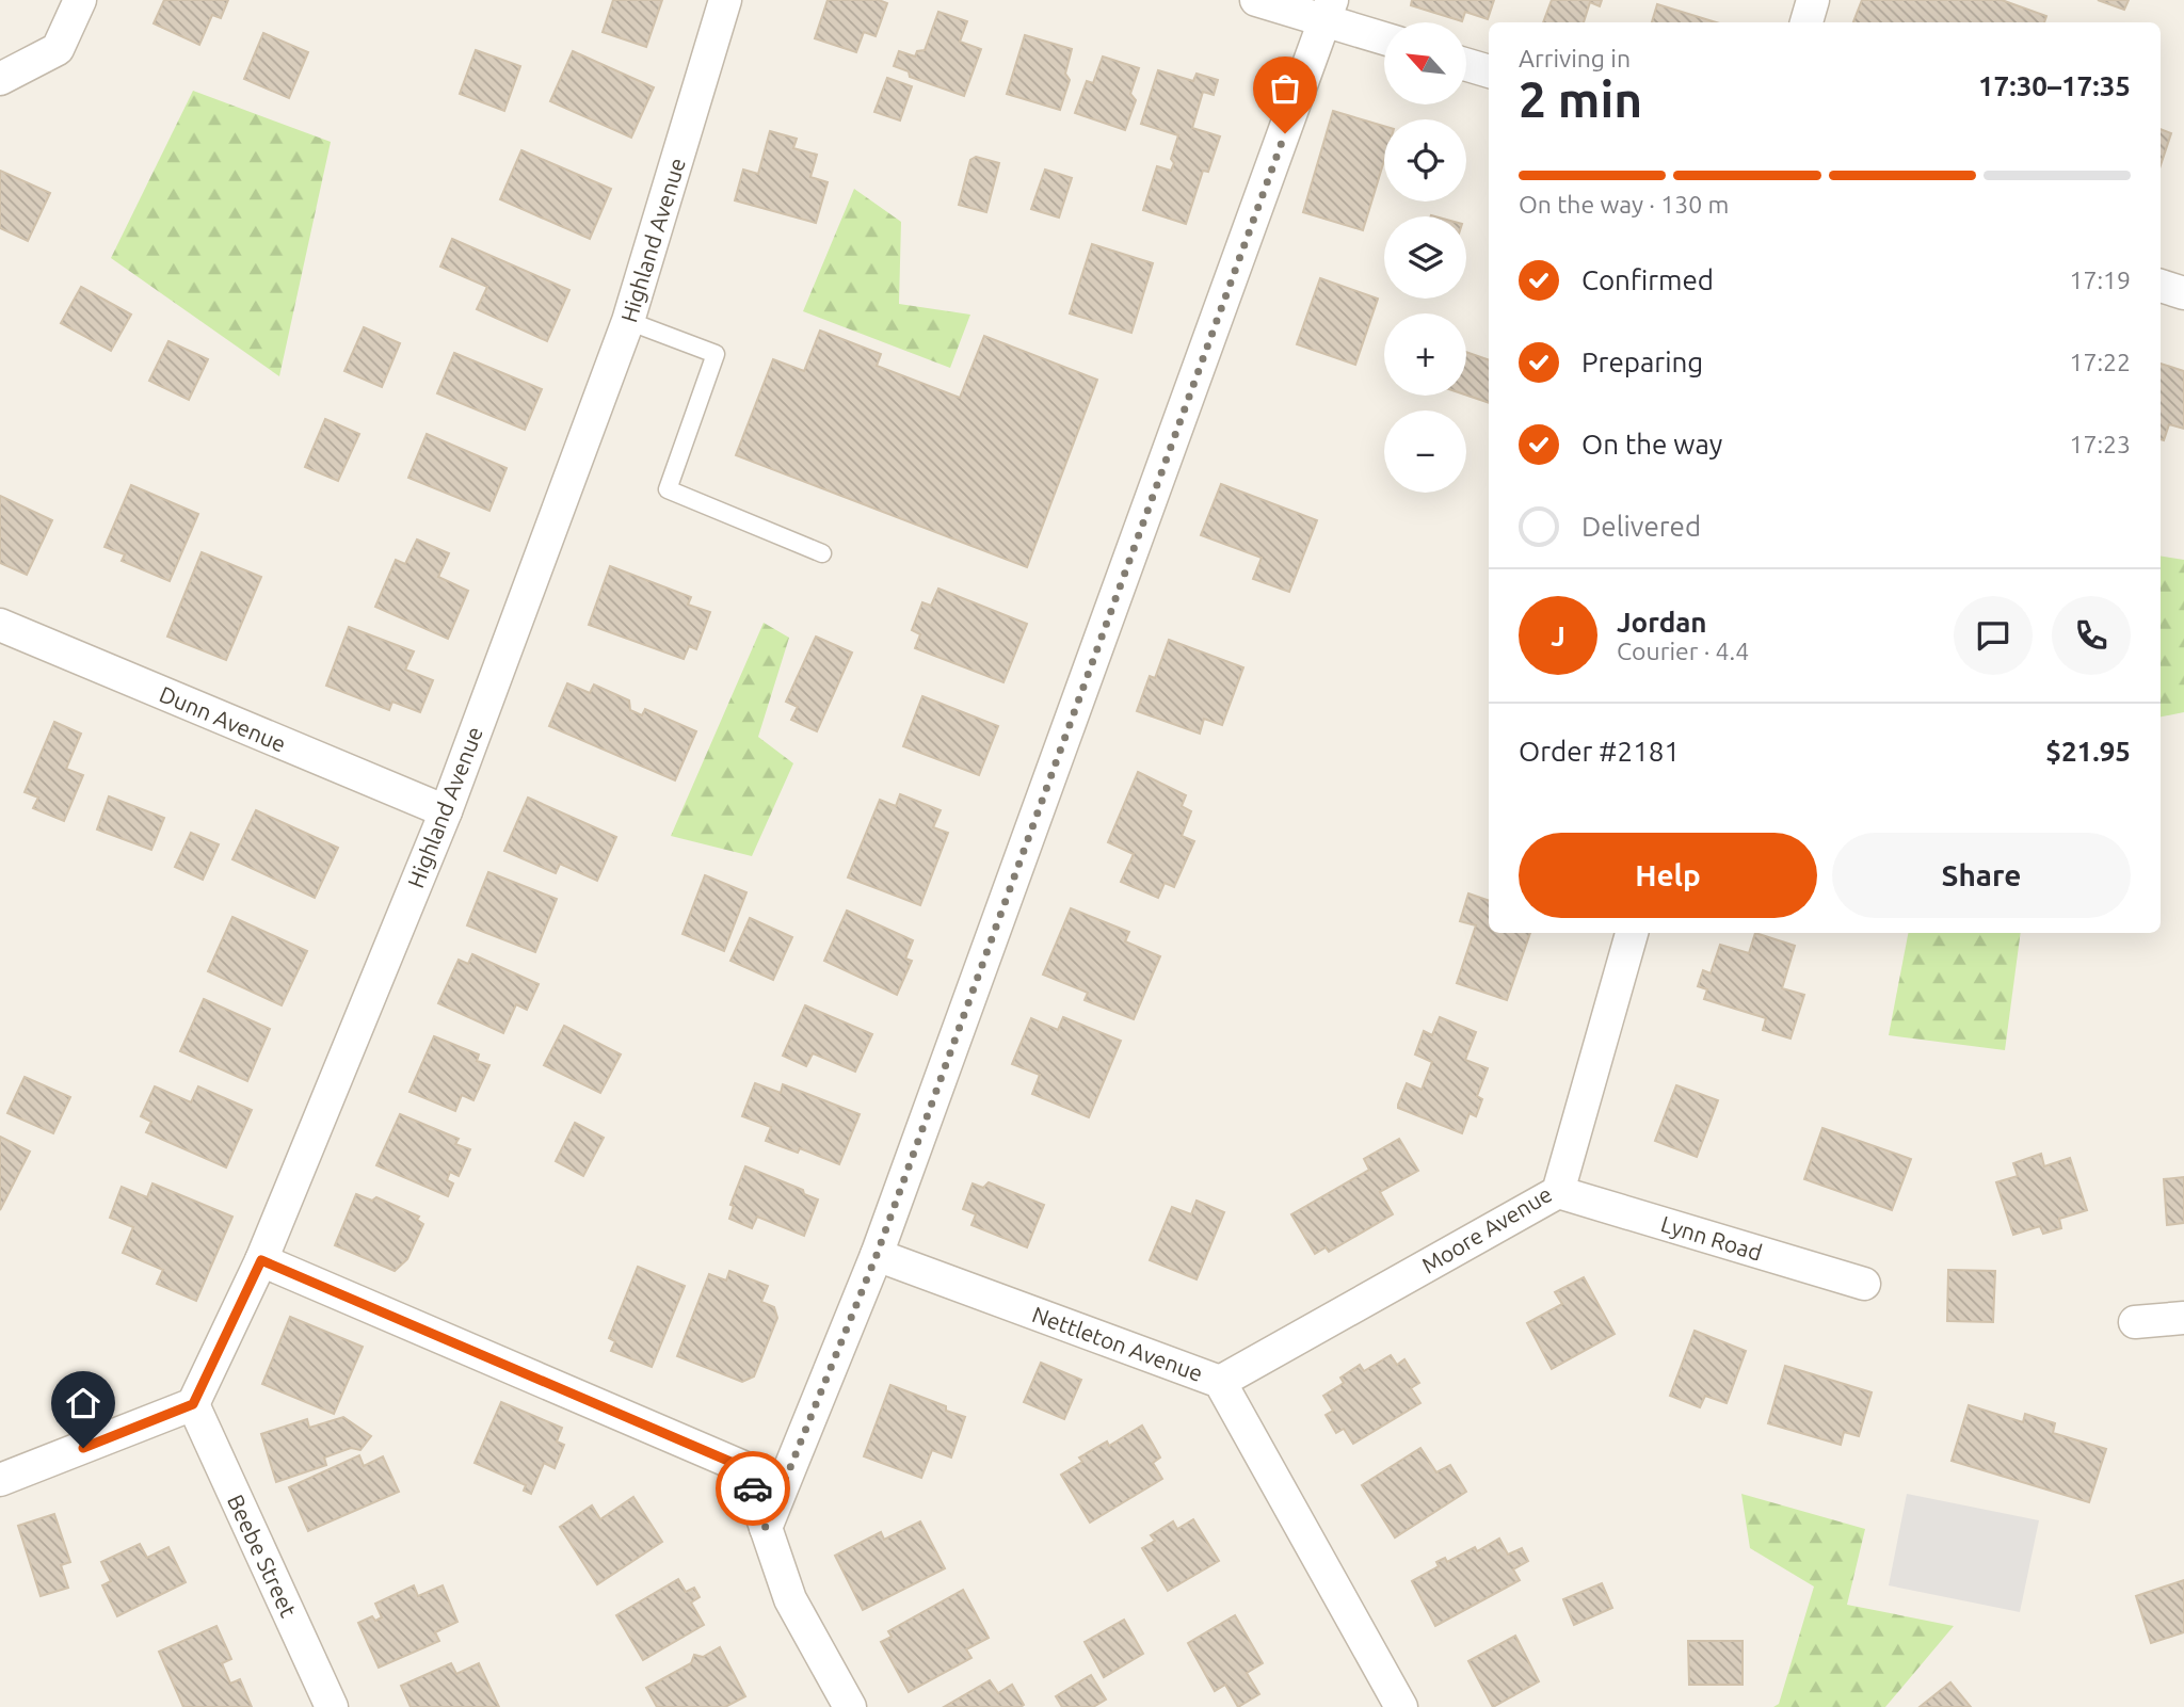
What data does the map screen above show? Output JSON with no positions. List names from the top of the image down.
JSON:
{
  "streets": {
    "street": [
      "Highland Avenue",
      "Dunn Avenue",
      "Moore Avenue",
      "Lynn Road",
      "Nettleton Avenue",
      "Beebe Street"
    ]
  },
  "crossings": [
    ["Highland Avenue", "Dunn Avenue"],
    ["Highland Avenue", "Beebe Street"],
    ["Moore Avenue", "Lynn Road"],
    ["Moore Avenue", "Nettleton Avenue"]
  ],
  "north": "top left",
  "page": {
    "map_buttons": ["+", "−"],
    "heading": ["2 min", "Arriving in", "17:30–17:35"],
    "panel": [
      "Jordan",
      "Courier · 4.4",
      "Order #2181",
      "$21.95"
    ],
    "bar": "On the way · 130 m",
    "list": [
      ["Confirmed", "17:19"],
      ["Preparing", "17:22"],
      ["On the way", "17:23"],
      "Delivered"
    ],
    "round": "J",
    "buttons": ["Help", "Share"]
  }
}
